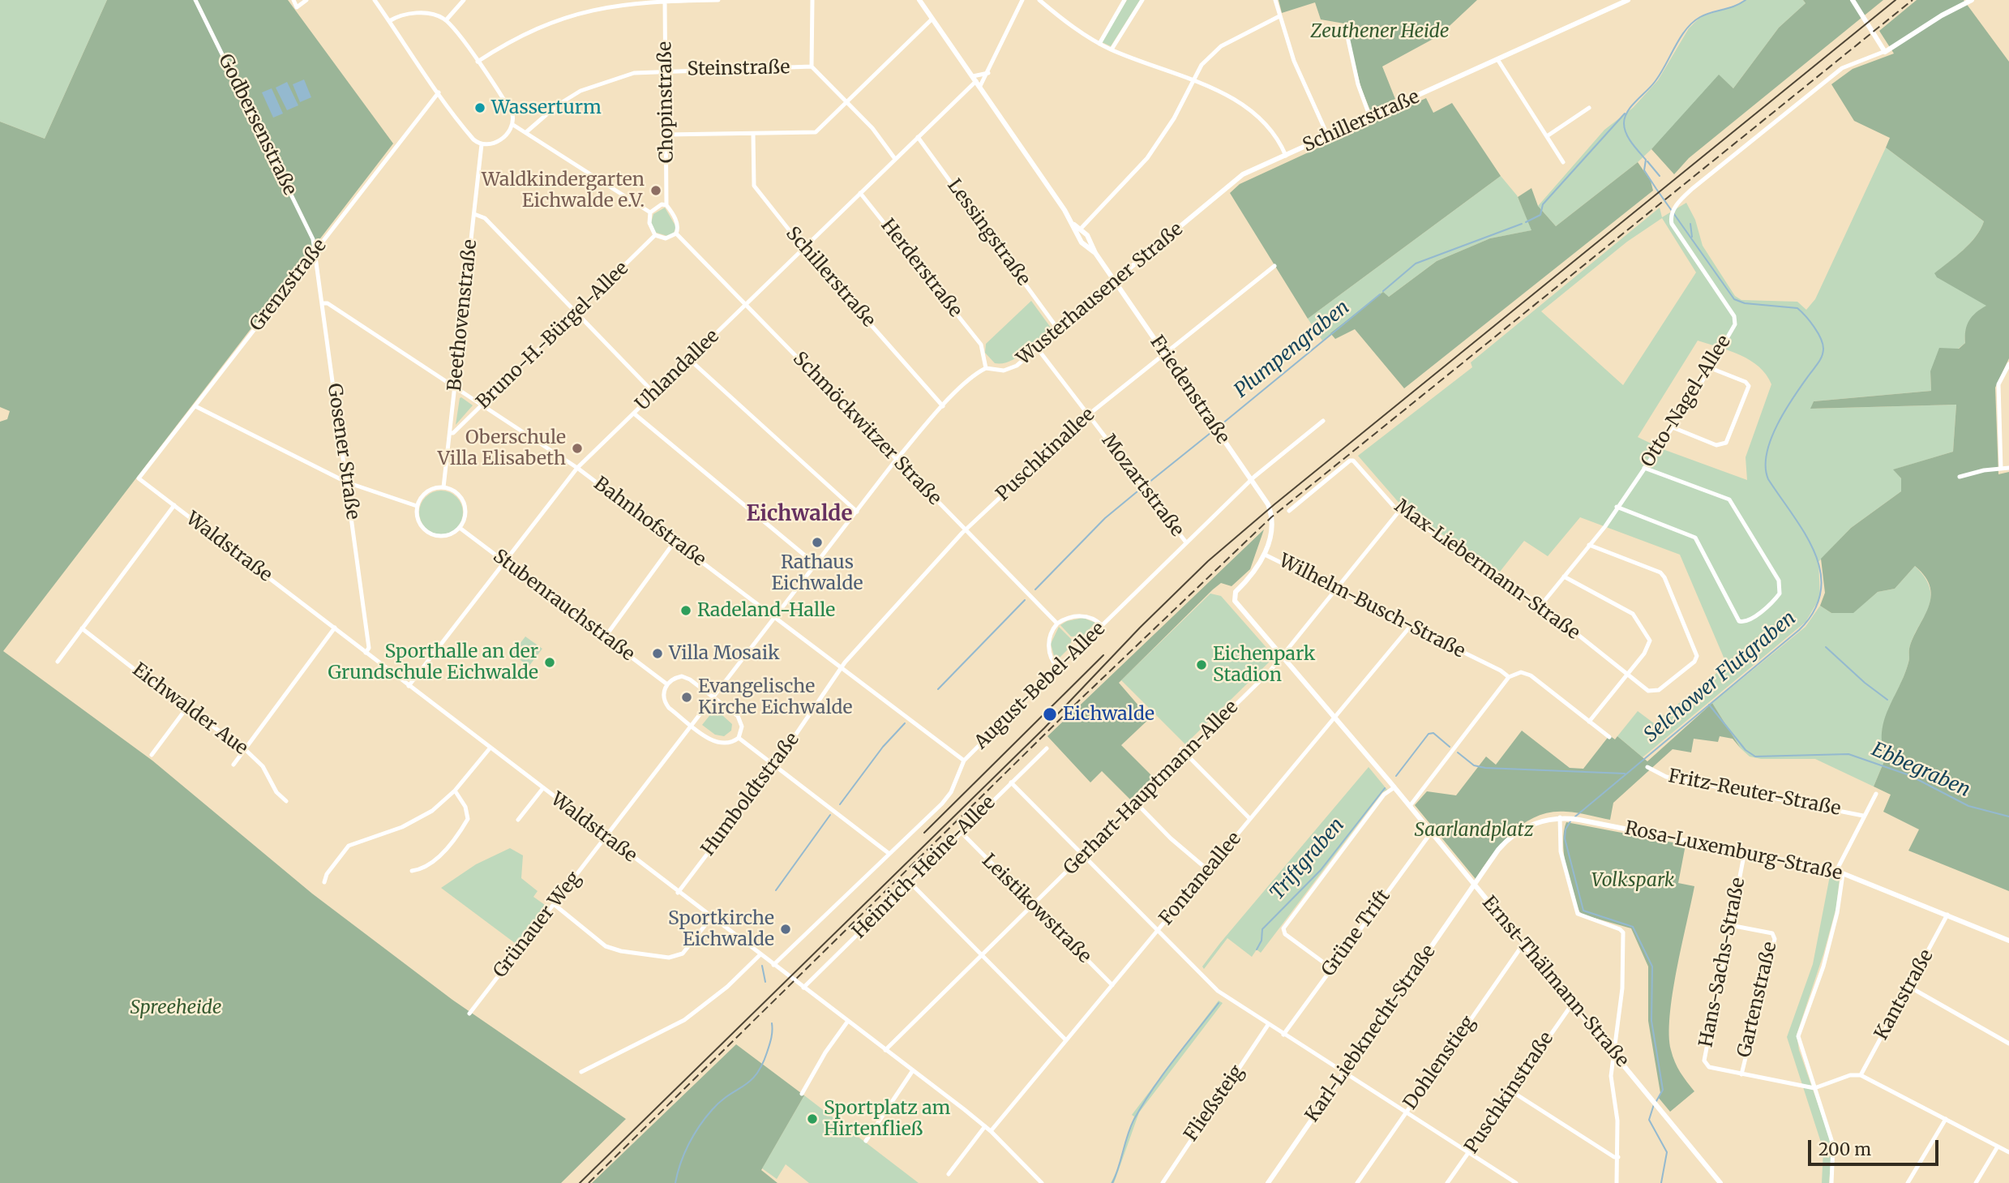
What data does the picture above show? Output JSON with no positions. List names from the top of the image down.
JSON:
{
  "streets": {
    "street": [
      "Steinstraße",
      "Chopinstraße",
      "Schillerstraße",
      "Godbersenstraße",
      "Lessingstraße",
      "Herderstraße",
      "Grenzstraße",
      "Wusterhausener Straße",
      "Beethovenstraße",
      "Bruno-H.-Bürgel-Allee",
      "Uhlandallee",
      "Friedenstraße",
      "Otto-Nagel-Allee",
      "Schmöckwitzer Straße",
      "Gosener Straße",
      "Puschkinallee",
      "Mozartstraße",
      "Bahnhofstraße",
      "Waldstraße",
      "Max-Liebermann-Straße",
      "Stubenrauchstraße",
      "Wilhelm-Busch-Straße",
      "August-Bebel-Allee",
      "Eichwalder Aue",
      "Gerhart-Hauptmann-Allee",
      "Fritz-Reuter-Straße",
      "Humboldtstraße",
      "Rosa-Luxemburg-Straße",
      "Heinrich-Heine-Allee",
      "Fontaneallee",
      "Leistikowstraße",
      "Grünauer Weg",
      "Grüne Trift",
      "Hans-Sachs-Straße",
      "Ernst-Thälmann-Straße",
      "Kantstraße",
      "Gartenstraße",
      "Karl-Liebknecht-Straße",
      "Dohlenstieg",
      "Puschkinstraße",
      "Fließsteig"
    ]
  },
  "crossings": [
    ["Steinstraße", "Chopinstraße"],
    ["Chopinstraße", "Bruno-H.-Bürgel-Allee"],
    ["Chopinstraße", "Schmöckwitzer Straße"],
    ["Schillerstraße", "Wusterhausener Straße"],
    ["Schillerstraße", "Uhlandallee"],
    ["Schillerstraße", "Grünauer Weg"],
    ["Godbersenstraße", "Grenzstraße"],
    ["Godbersenstraße", "Gosener Straße"],
    ["Lessingstraße", "Wusterhausener Straße"],
    ["Lessingstraße", "Uhlandallee"],
    ["Herderstraße", "Wusterhausener Straße"],
    ["Herderstraße", "Uhlandallee"],
    ["Herderstraße", "Grünauer Weg"],
    ["Grenzstraße", "Gosener Straße"],
    ["Grenzstraße", "Waldstraße"],
    ["Wusterhausener Straße", "Friedenstraße"],
    ["Wusterhausener Straße", "Mozartstraße"],
    ["Wusterhausener Straße", "Grünauer Weg"],
    ["Beethovenstraße", "Bruno-H.-Bürgel-Allee"],
    ["Beethovenstraße", "Bahnhofstraße"],
    ["Beethovenstraße", "Stubenrauchstraße"],
    ["Bruno-H.-Bürgel-Allee", "Schmöckwitzer Straße"],
    ["Bruno-H.-Bürgel-Allee", "Bahnhofstraße"],
    ["Uhlandallee", "Friedenstraße"],
    ["Uhlandallee", "Schmöckwitzer Straße"],
    ["Uhlandallee", "Bahnhofstraße"],
    ["Uhlandallee", "Waldstraße"],
    ["Uhlandallee", "Stubenrauchstraße"],
    ["Friedenstraße", "Puschkinallee"],
    ["Friedenstraße", "Wilhelm-Busch-Straße"],
    ["Friedenstraße", "August-Bebel-Allee"],
    ["Friedenstraße", "Ernst-Thälmann-Straße"],
    ["Otto-Nagel-Allee", "Max-Liebermann-Straße"],
    ["Schmöckwitzer Straße", "Puschkinallee"],
    ["Schmöckwitzer Straße", "Grünauer Weg"],
    ["Gosener Straße", "Bahnhofstraße"],
    ["Gosener Straße", "Waldstraße"],
    ["Puschkinallee", "Mozartstraße"],
    ["Puschkinallee", "Bahnhofstraße"],
    ["Puschkinallee", "Humboldtstraße"],
    ["Mozartstraße", "August-Bebel-Allee"],
    ["Bahnhofstraße", "August-Bebel-Allee"],
    ["Bahnhofstraße", "Humboldtstraße"],
    ["Bahnhofstraße", "Grünauer Weg"],
    ["Waldstraße", "August-Bebel-Allee"],
    ["Waldstraße", "Gerhart-Hauptmann-Allee"],
    ["Waldstraße", "Humboldtstraße"],
    ["Waldstraße", "Heinrich-Heine-Allee"],
    ["Waldstraße", "Fontaneallee"],
    ["Waldstraße", "Grünauer Weg"],
    ["Max-Liebermann-Straße", "Gerhart-Hauptmann-Allee"],
    ["Wilhelm-Busch-Straße", "Gerhart-Hauptmann-Allee"],
    ["Wilhelm-Busch-Straße", "Fontaneallee"],
    ["Wilhelm-Busch-Straße", "Ernst-Thälmann-Straße"],
    ["Gerhart-Hauptmann-Allee", "Leistikowstraße"],
    ["Gerhart-Hauptmann-Allee", "Ernst-Thälmann-Straße"],
    ["Rosa-Luxemburg-Straße", "Hans-Sachs-Straße"],
    ["Rosa-Luxemburg-Straße", "Ernst-Thälmann-Straße"],
    ["Rosa-Luxemburg-Straße", "Kantstraße"],
    ["Rosa-Luxemburg-Straße", "Karl-Liebknecht-Straße"],
    ["Heinrich-Heine-Allee", "Leistikowstraße"],
    ["Fontaneallee", "Leistikowstraße"],
    ["Fontaneallee", "Ernst-Thälmann-Straße"],
    ["Grüne Trift", "Ernst-Thälmann-Straße"],
    ["Hans-Sachs-Straße", "Gartenstraße"],
    ["Ernst-Thälmann-Straße", "Karl-Liebknecht-Straße"],
    ["Ernst-Thälmann-Straße", "Dohlenstieg"],
    ["Ernst-Thälmann-Straße", "Puschkinstraße"]
  ],
  "districts": ["Eichwalde"],
  "water": [
    "Plumpengraben",
    "Selchower Flutgraben",
    "Ebbegraben",
    "Triftgraben"
  ],
  "parks": [
    "Zeuthener Heide",
    "Saarlandplatz",
    "Volkspark",
    "Spreeheide"
  ],
  "places": [
    "Wasserturm",
    "Waldkindergarten Eichwalde e.V.",
    "Oberschule Villa Elisabeth",
    "Rathaus Eichwalde",
    "Radeland-Halle",
    "Villa Mosaik",
    "Sporthalle an der Grundschule Eichwalde",
    "Eichenpark Stadion",
    "Evangelische Kirche Eichwalde",
    "Eichwalde",
    "Sportkirche Eichwalde",
    "Sportplatz am Hirtenfließ"
  ],
  "scale_bar": "200 m"
}
